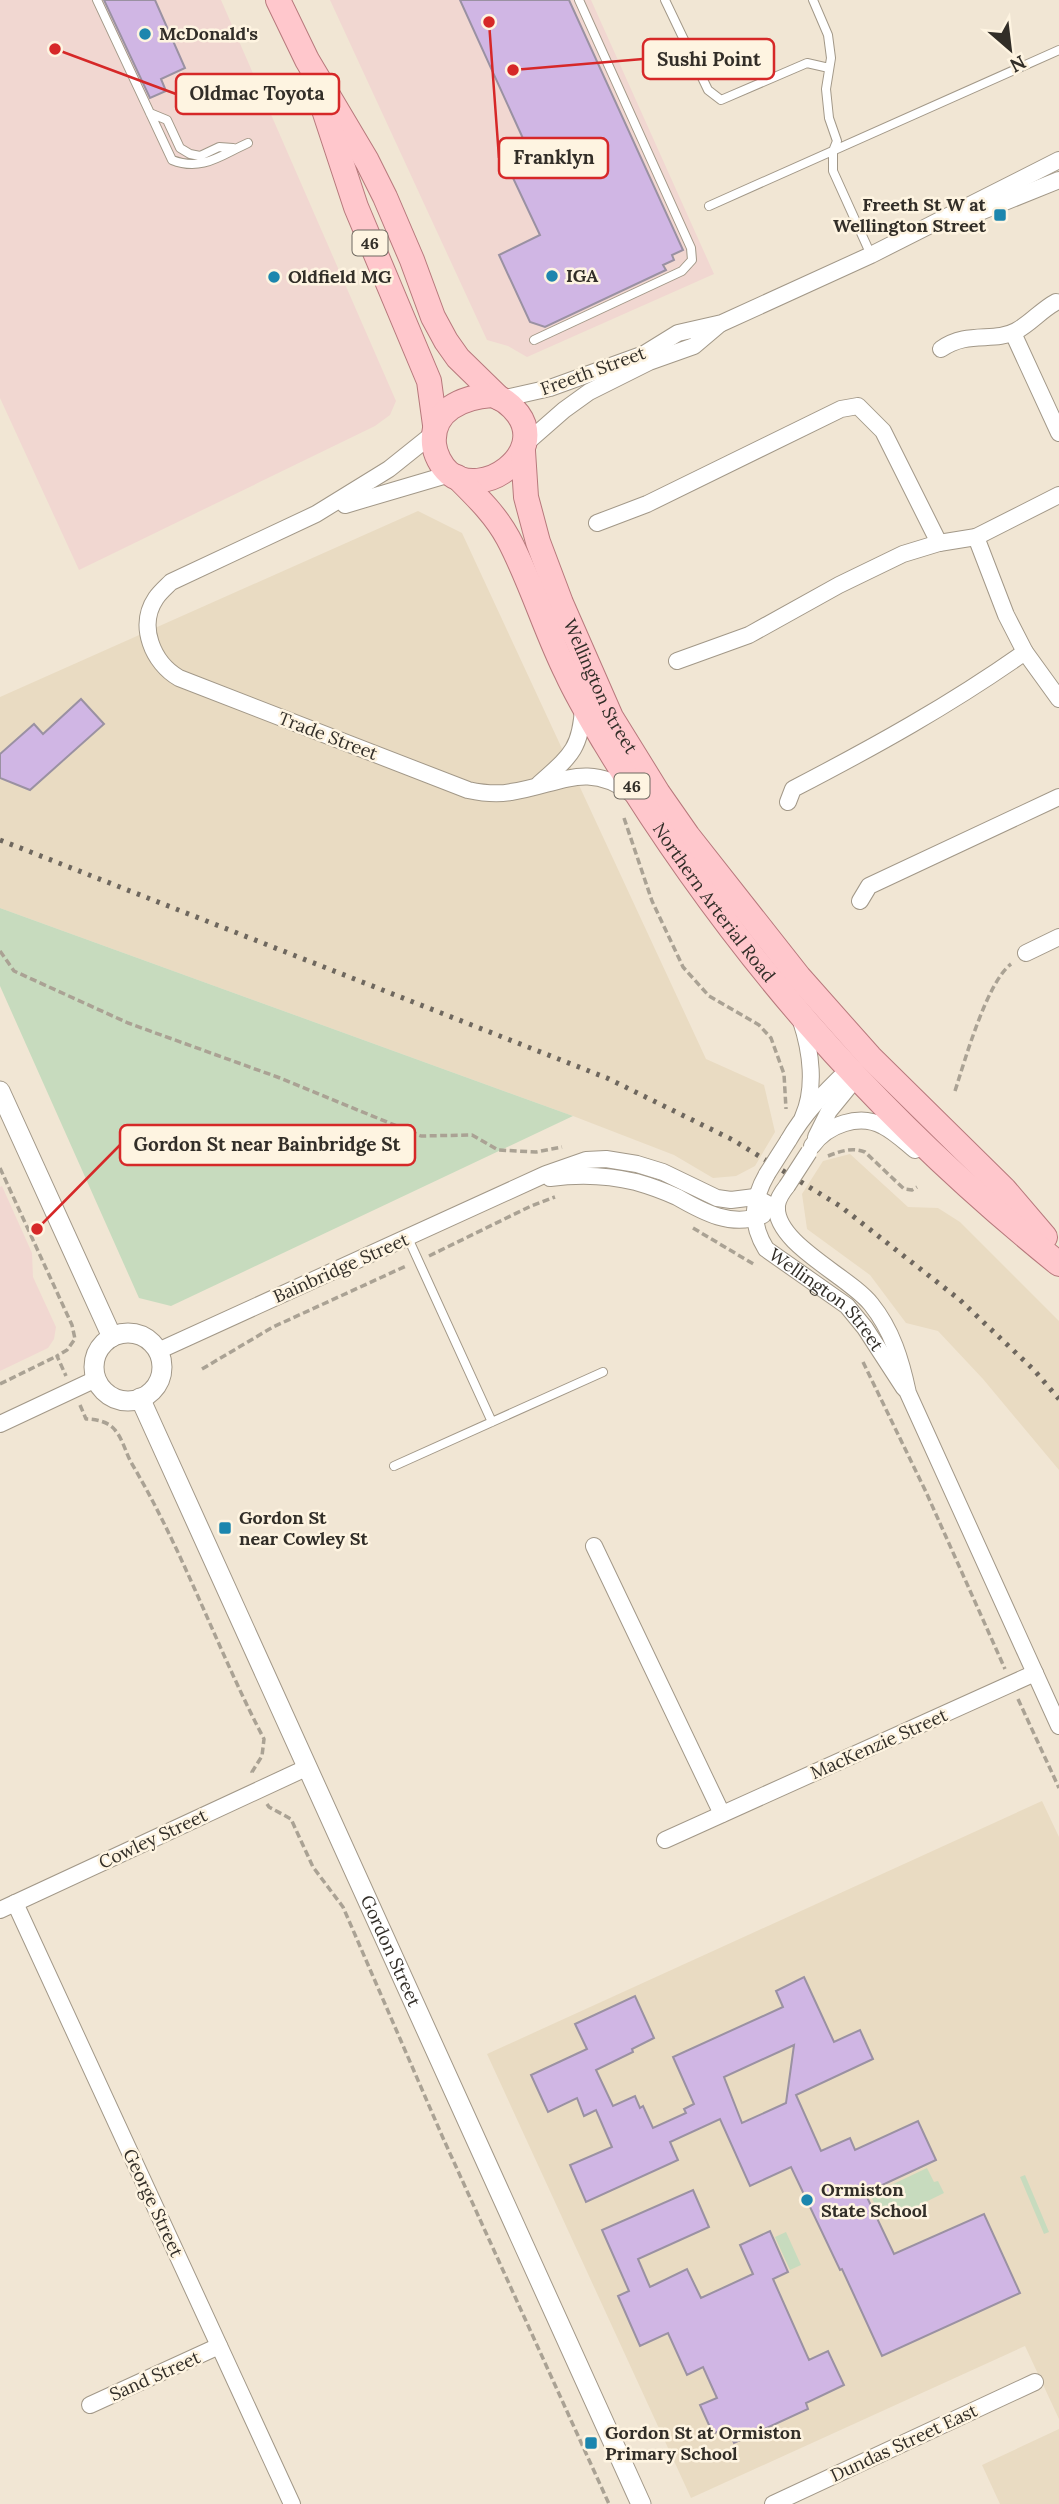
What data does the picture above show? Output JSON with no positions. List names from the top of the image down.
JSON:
{
  "streets": {
    "main road": ["46", "Wellington Street", "Northern Arterial Road"],
    "street": [
      "Freeth Street",
      "Trade Street",
      "Bainbridge Street",
      "MacKenzie Street",
      "Cowley Street",
      "Gordon Street",
      "George Street",
      "Sand Street",
      "Dundas Street East"
    ]
  },
  "crossings": [
    ["46", "Freeth Street"],
    ["46", "Wellington Street"],
    ["46", "Northern Arterial Road"],
    ["Freeth Street", "Wellington Street"],
    ["Freeth Street", "Northern Arterial Road"],
    ["Wellington Street", "Northern Arterial Road"],
    ["Wellington Street", "Bainbridge Street"],
    ["Wellington Street", "MacKenzie Street"],
    ["Trade Street", "Northern Arterial Road"],
    ["Bainbridge Street", "Gordon Street"],
    ["Cowley Street", "Gordon Street"],
    ["Cowley Street", "George Street"],
    ["George Street", "Sand Street"]
  ],
  "places": {
    "other": [
      "Franklyn",
      "McDonald's",
      "Oldmac Toyota",
      "Sushi Point",
      "IGA",
      "Oldfield MG",
      "Gordon St near Bainbridge St",
      "Ormiston State School"
    ],
    "transit": ["Freeth St W at Wellington Street", "Gordon St near Cowley St", "Gordon St at Ormiston Primary School"]
  },
  "north": "bottom right"
}
